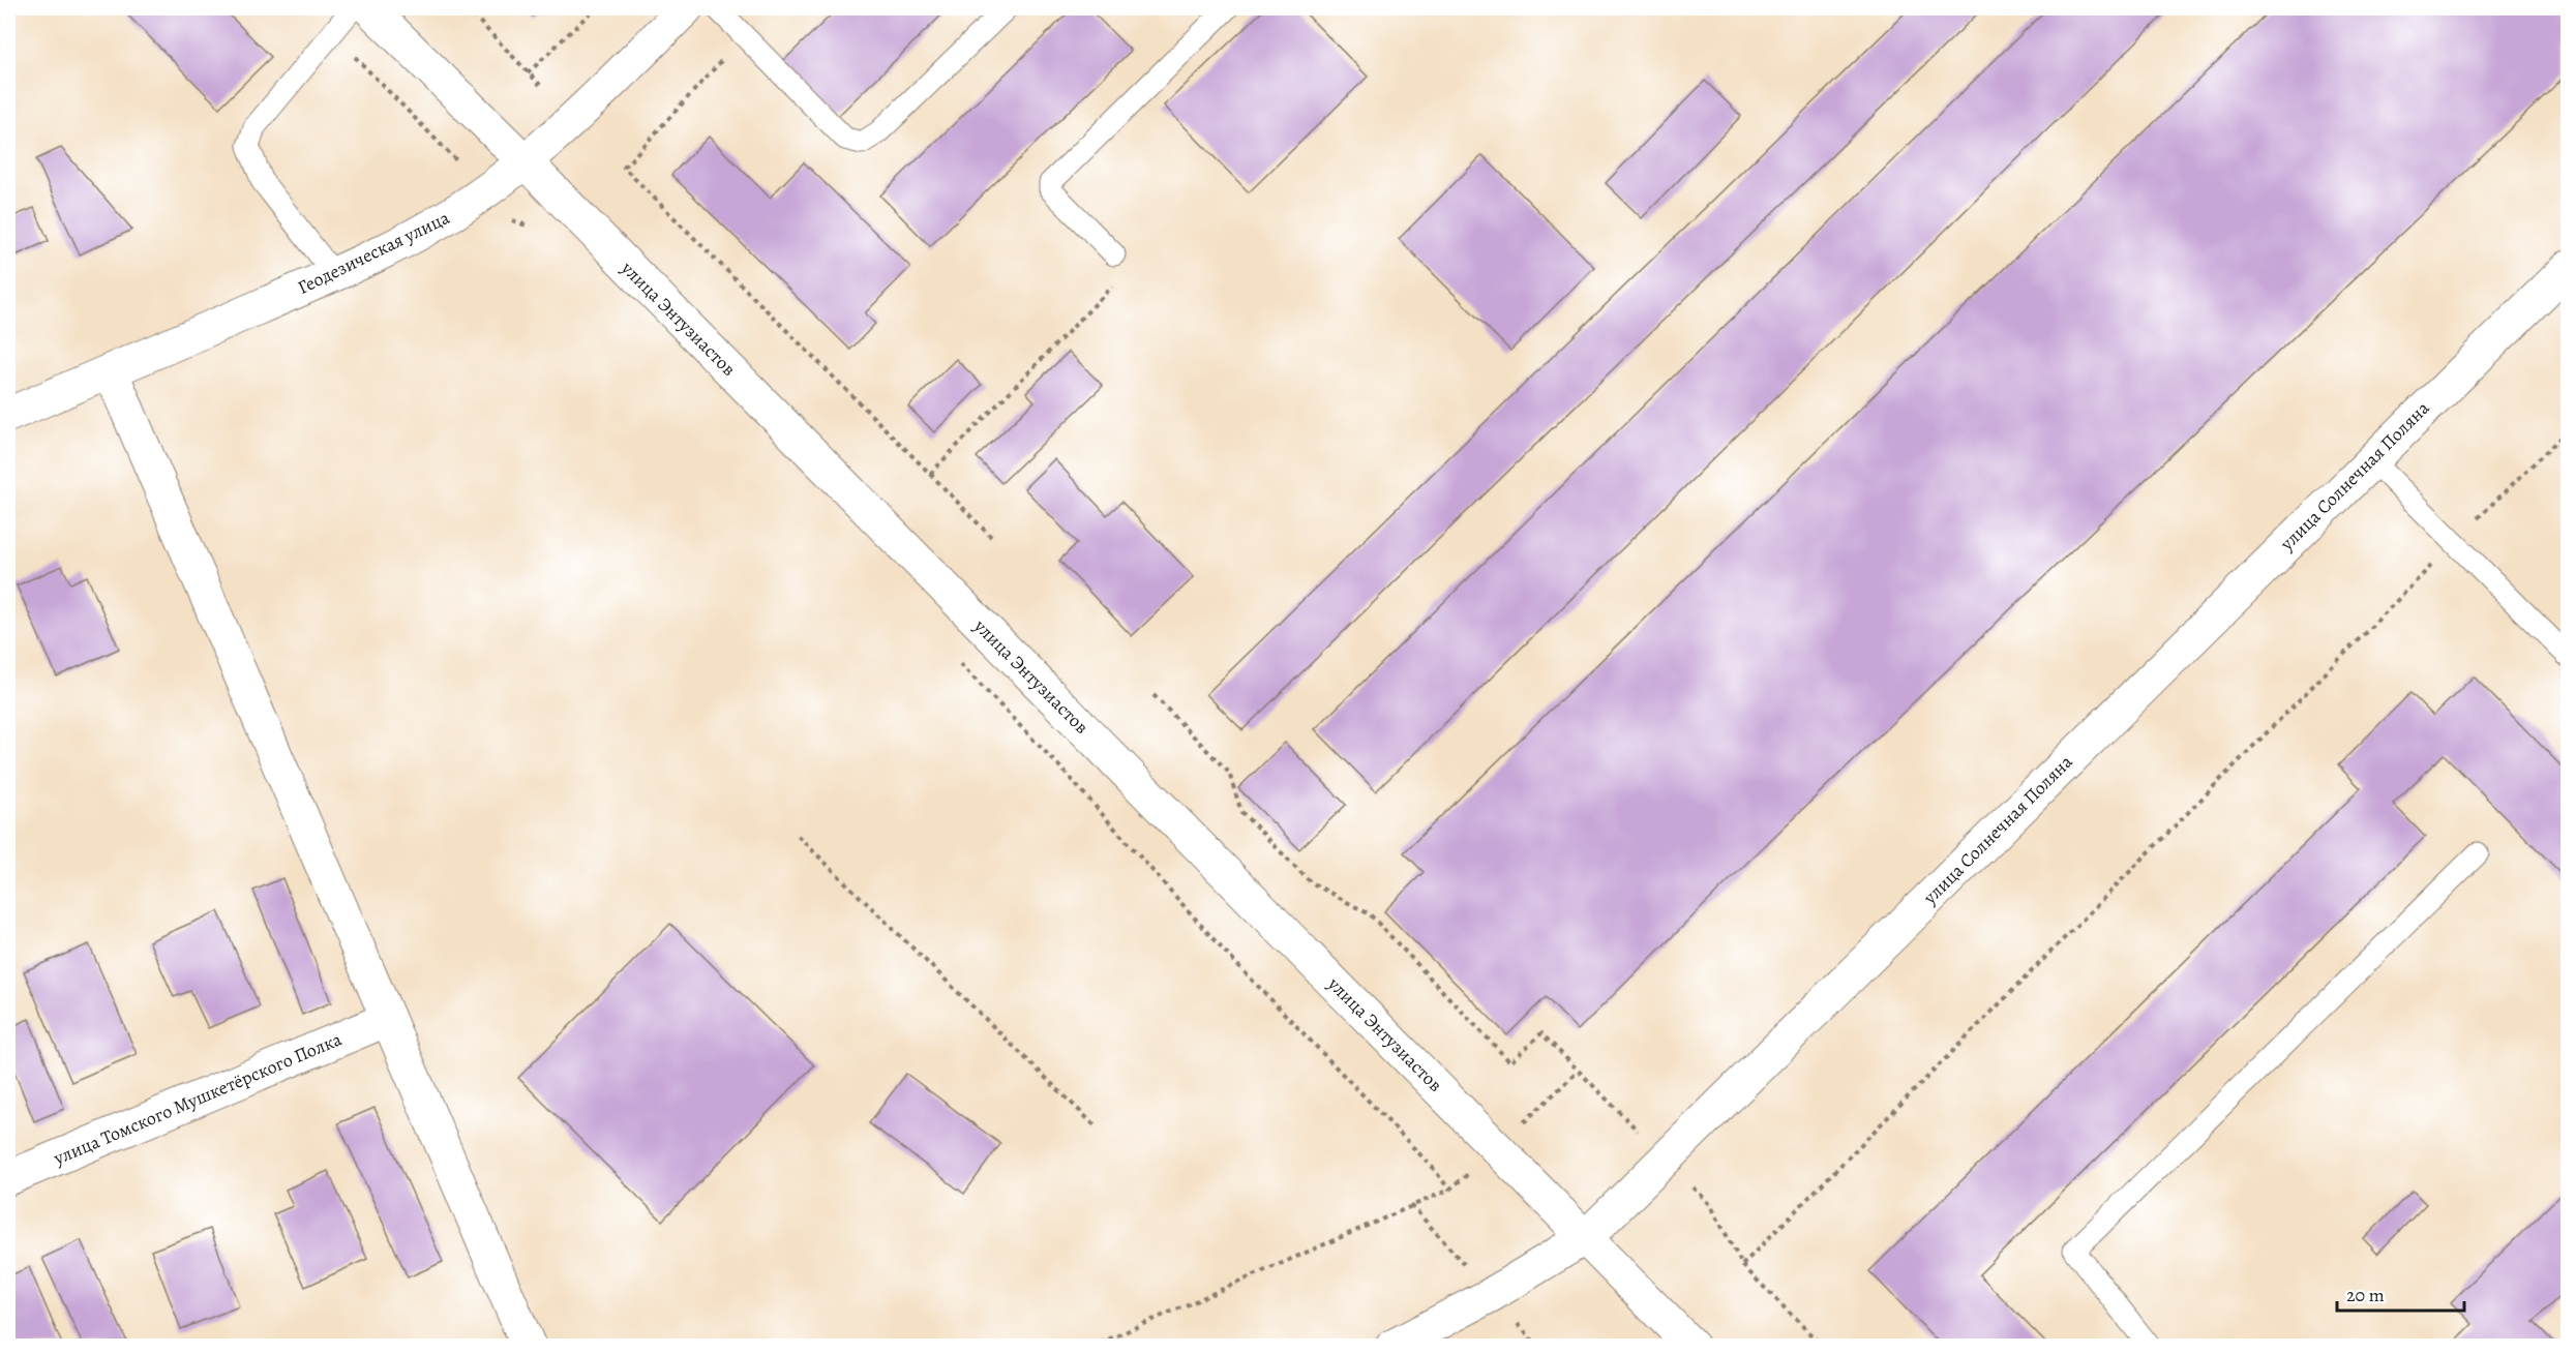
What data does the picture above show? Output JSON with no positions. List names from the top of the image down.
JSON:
{
  "streets": {
    "street": [
      "Геодезическая улица",
      "улица Энтузиастов",
      "улица Солнечная Поляна",
      "улица Томского Мушкетёрского Полка"
    ]
  },
  "crossings": [
    ["Геодезическая улица", "улица Энтузиастов"],
    ["улица Энтузиастов", "улица Солнечная Поляна"]
  ],
  "scale_bar": "20 m"
}
